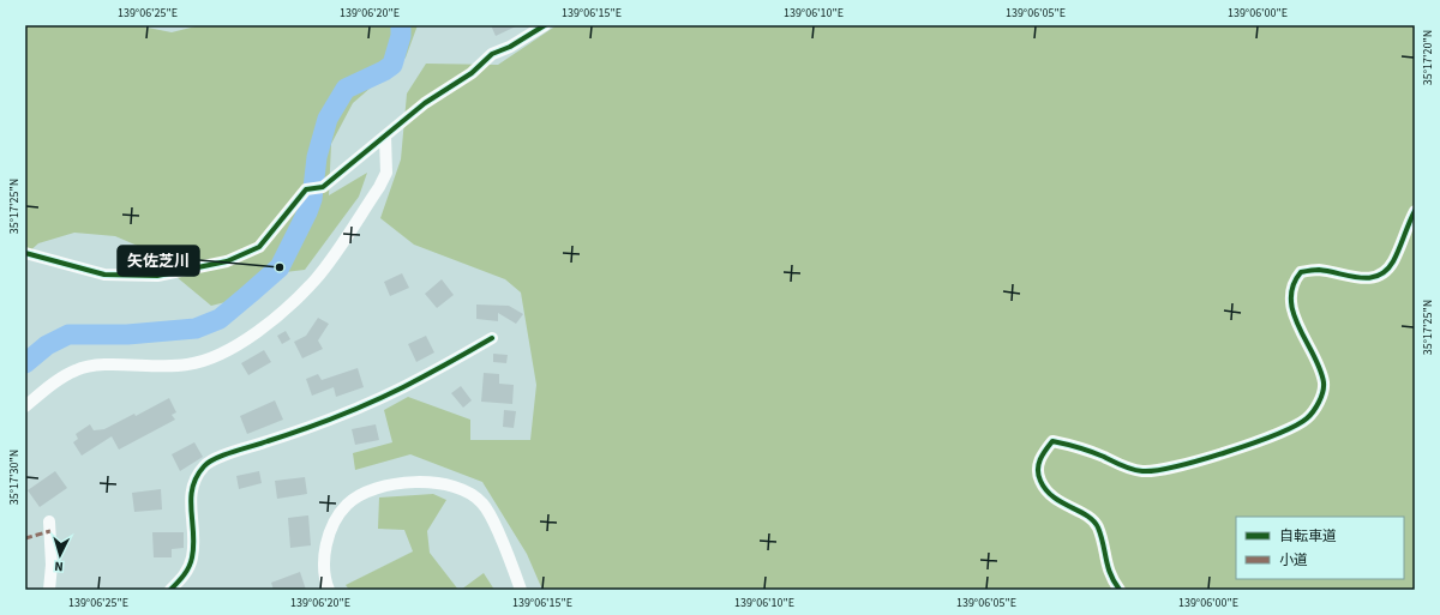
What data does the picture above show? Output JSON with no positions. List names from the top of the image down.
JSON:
{
  "places": ["矢佐芝川"],
  "legend": ["自転車道", "小道"],
  "north": "bottom",
  "coordinates": [
    "139°06'25\"E",
    "139°06'20\"E",
    "139°06'15\"E",
    "139°06'10\"E",
    "139°06'05\"E",
    "139°06'00\"E",
    "35°17'20\"N",
    "35°17'25\"N",
    "35°17'30\"N"
  ]
}
